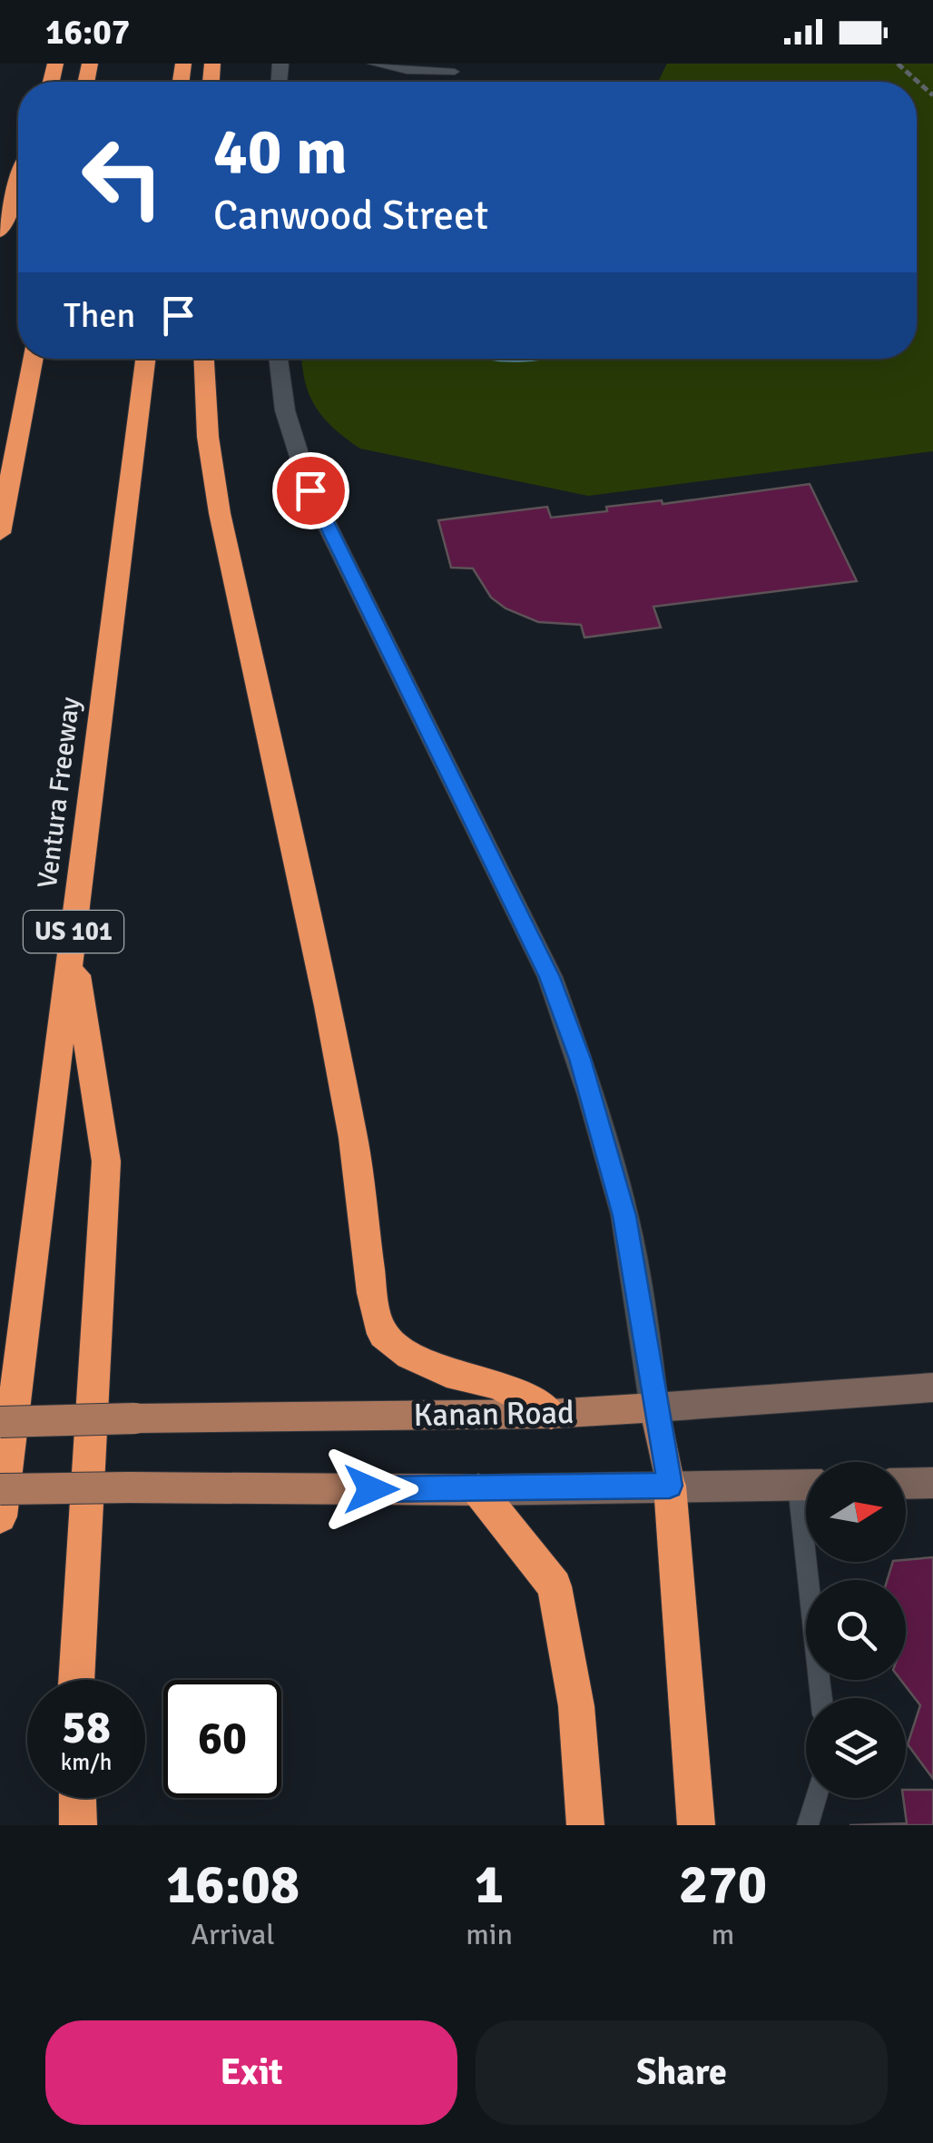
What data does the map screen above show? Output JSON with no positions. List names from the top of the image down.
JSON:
{
  "streets": {
    "highway": ["Ventura Freeway", "US 101"],
    "main road": ["Kanan Road"]
  },
  "north": "right",
  "page": {
    "status": "16:07",
    "turn": ["40 m", "Canwood Street"],
    "then": "Then",
    "speed": "58 km/h",
    "limit": "60",
    "eta": [
      "16:08",
      "Arrival",
      "1",
      "min",
      "270",
      "m"
    ],
    "buttons": ["Exit", "Share"]
  }
}
